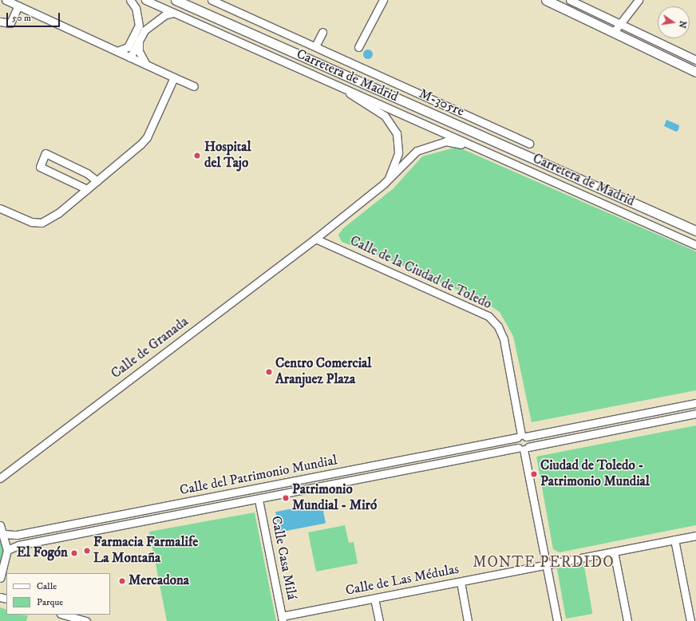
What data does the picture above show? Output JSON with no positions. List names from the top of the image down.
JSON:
{
  "streets": {
    "main road": ["M-305re"],
    "street": [
      "Carretera de Madrid",
      "Calle de la Ciudad de Toledo",
      "Calle de Granada",
      "Calle del Patrimonio Mundial",
      "Calle Casa Milá",
      "Calle de Las Médulas"
    ]
  },
  "crossings": [
    ["Carretera de Madrid", "Calle de Granada"],
    ["Calle de la Ciudad de Toledo", "Calle de Granada"],
    ["Calle de la Ciudad de Toledo", "Calle del Patrimonio Mundial"],
    ["Calle del Patrimonio Mundial", "Calle Casa Milá"],
    ["Calle Casa Milá", "Calle de Las Médulas"]
  ],
  "districts": ["MONTE PERDIDO"],
  "places": [
    "Hospital del Tajo",
    "Centro Comercial Aranjuez Plaza",
    "Ciudad de Toledo - Patrimonio Mundial",
    "Patrimonio Mundial - Miró",
    "Farmacia Farmalife La Montaña",
    "El Fogón",
    "Mercadona"
  ],
  "legend": ["Calle", "Parque"],
  "scale_bar": "50 m",
  "north": "right"
}
